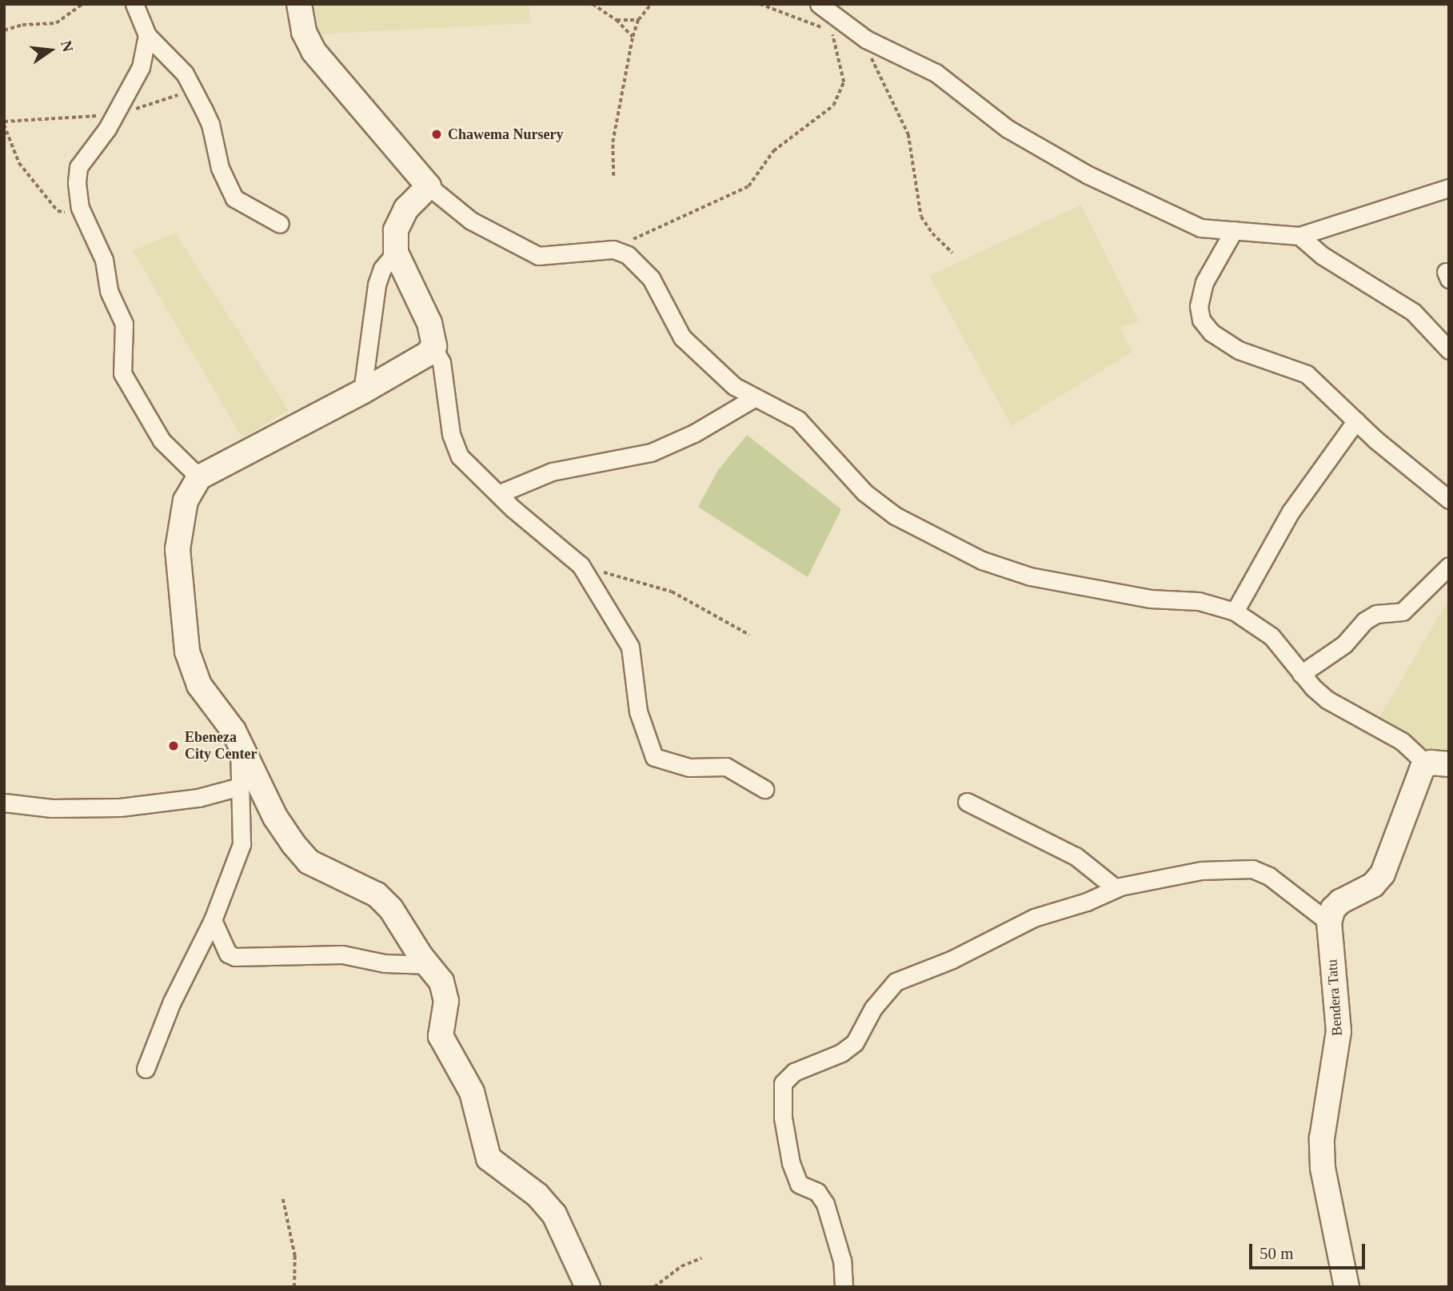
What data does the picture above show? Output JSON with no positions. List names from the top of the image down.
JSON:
{
  "streets": {
    "street": ["Bendera Tatu"]
  },
  "places": ["Chawema Nursery", "Ebeneza City Center"],
  "scale_bar": "50 m",
  "north": "right"
}
